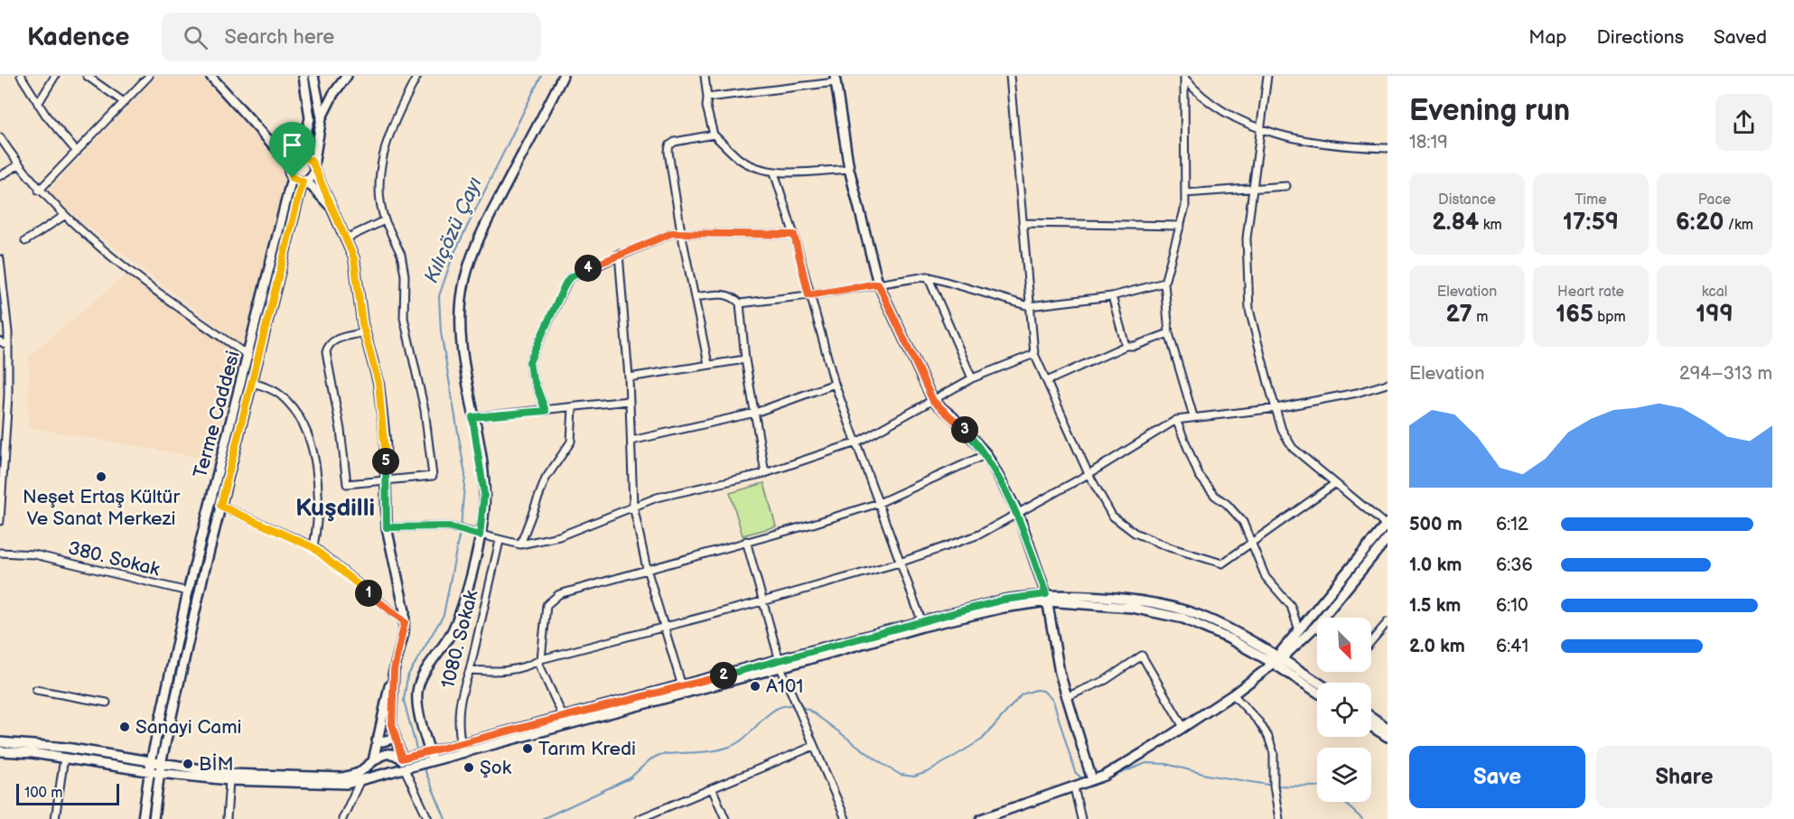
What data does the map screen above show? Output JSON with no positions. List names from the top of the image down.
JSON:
{
  "streets": {
    "main road": ["Terme Caddesi"],
    "street": ["380. Sokak", "1080. Sokak"]
  },
  "crossings": [
    ["Terme Caddesi", "380. Sokak"]
  ],
  "districts": ["Kuşdilli"],
  "water": ["Kılıçözü Çayı"],
  "places": [
    "Neşet Ertaş Kültür Ve Sanat Merkezi",
    "A101",
    "Sanayi Cami",
    "Tarım Kredi",
    "BİM",
    "Şok"
  ],
  "scale_bar": "100 m",
  "north": "bottom right",
  "page": {
    "header": "Kadence",
    "search": "Search here",
    "nav": ["Map", "Directions", "Saved"],
    "heading": ["Evening run", "18:19"],
    "stats": [
      ["Distance", "2.84 km"],
      ["Time", "17:59"],
      ["Pace", "6:20 /km"],
      ["Elevation", "27 m"],
      ["Heart rate", "165 bpm"],
      ["kcal", "199"]
    ],
    "pins": [
      "4",
      "3",
      "5",
      "1",
      "2"
    ],
    "chart": ["Elevation", "294–313 m"],
    "list": [
      {
        "name": "500 m",
        "note": "6:12"
      },
      {
        "name": "1.0 km",
        "note": "6:36"
      },
      {
        "name": "1.5 km",
        "note": "6:10"
      },
      {
        "name": "2.0 km",
        "note": "6:41"
      }
    ],
    "buttons": ["Save", "Share"],
    "scale": "100 m"
  }
}
